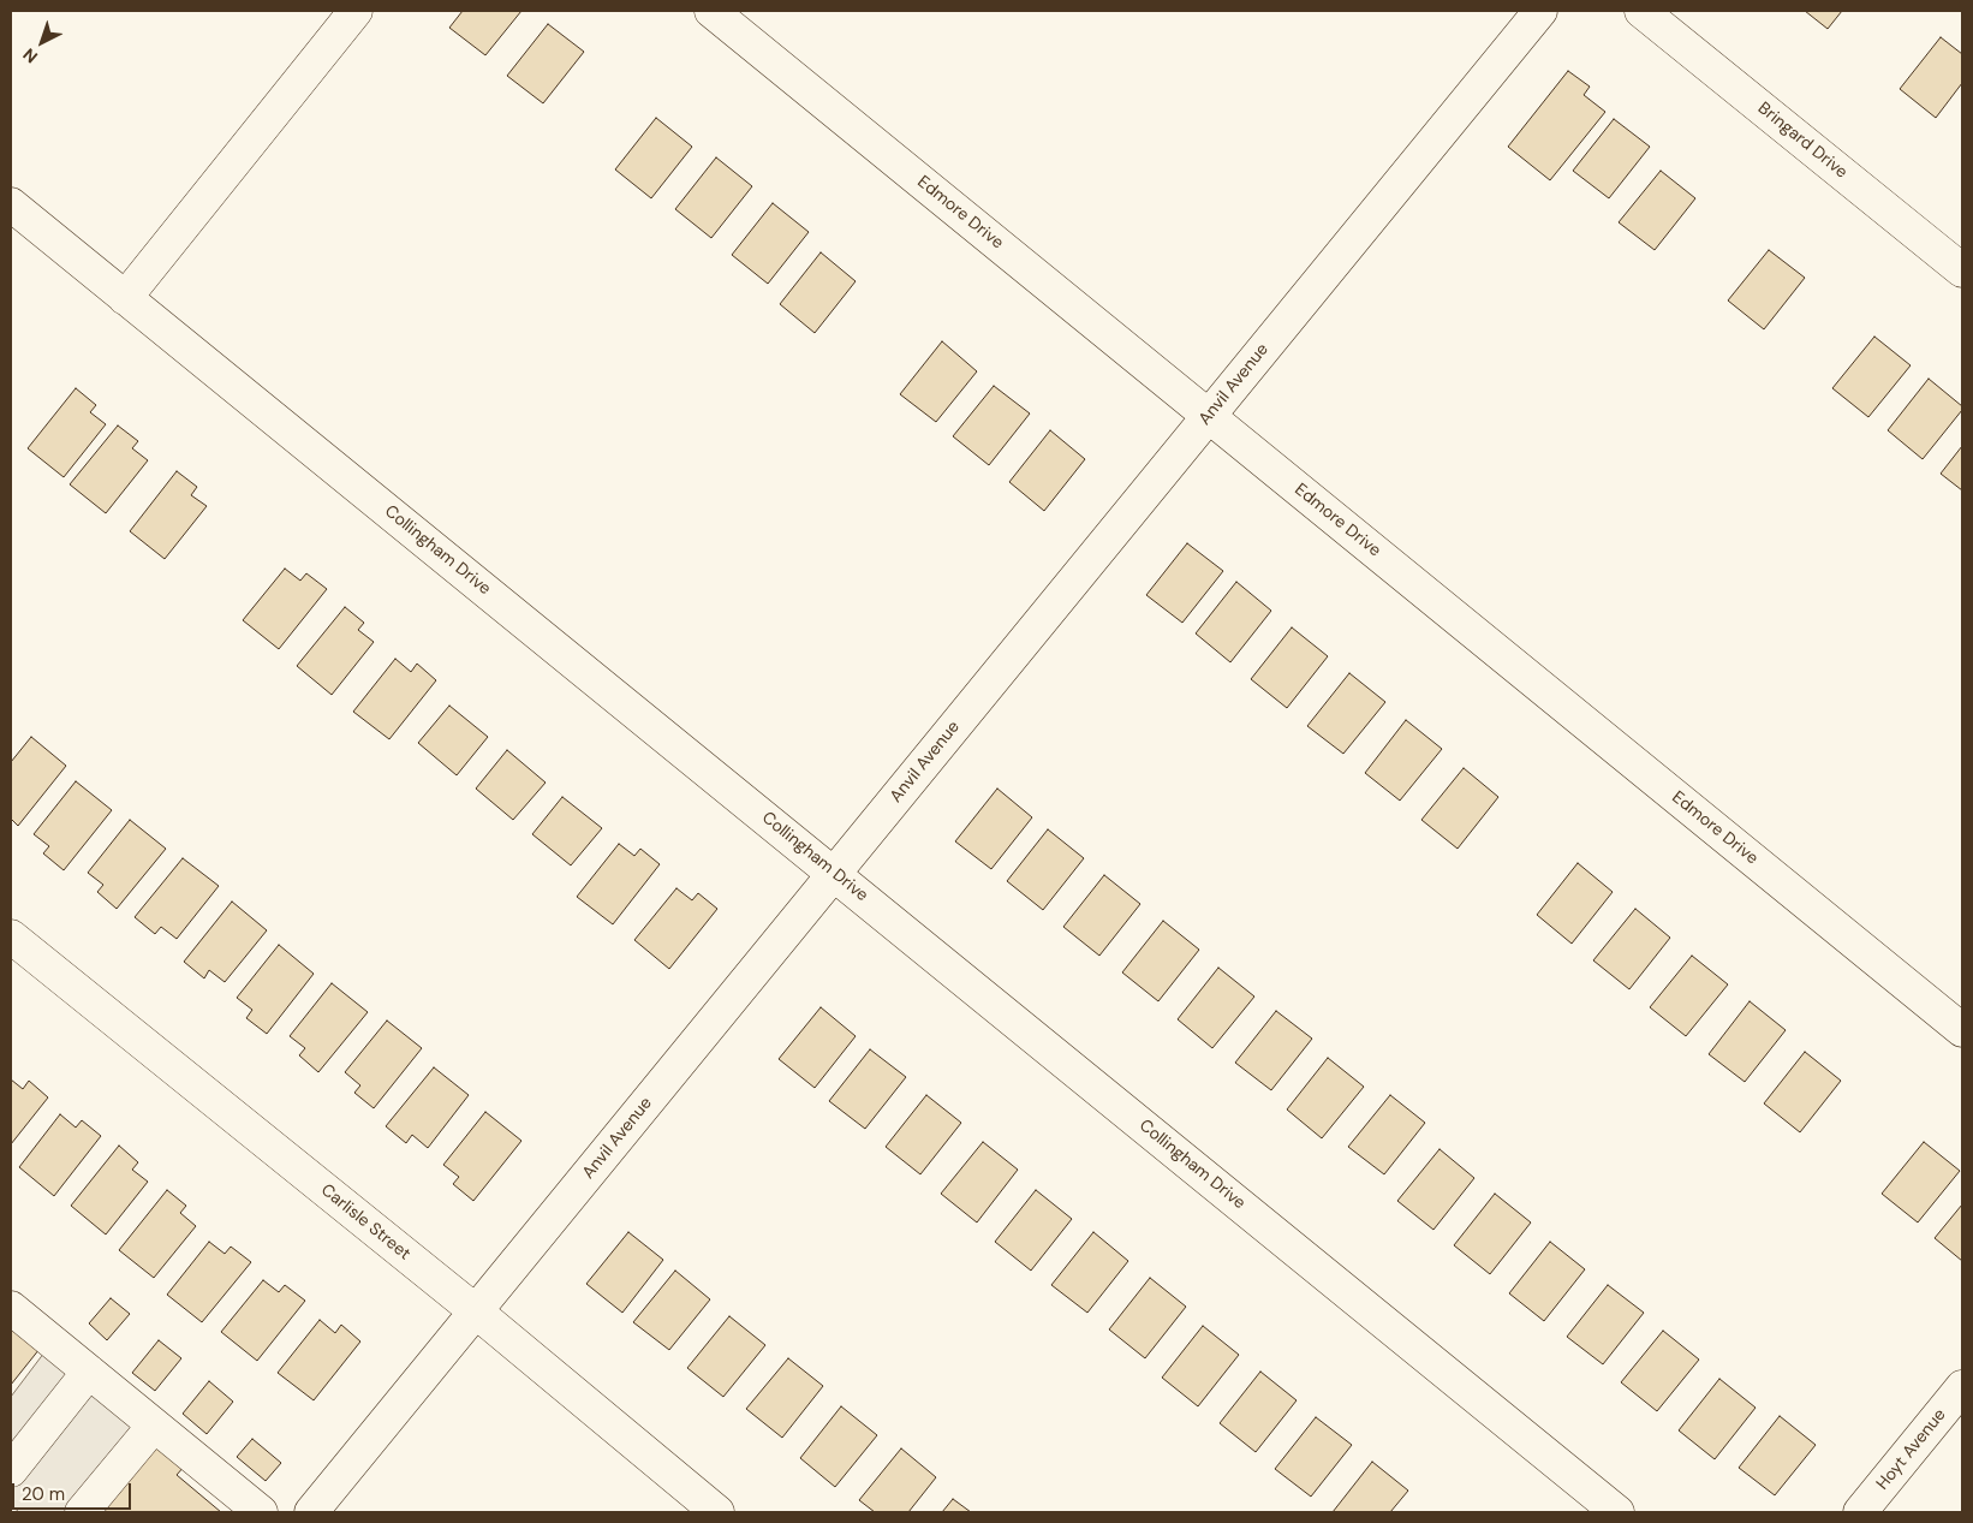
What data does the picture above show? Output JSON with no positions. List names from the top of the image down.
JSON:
{
  "streets": {
    "street": [
      "Bringard Drive",
      "Edmore Drive",
      "Anvil Avenue",
      "Collingham Drive",
      "Carlisle Street",
      "Hoyt Avenue"
    ]
  },
  "crossings": [
    ["Edmore Drive", "Anvil Avenue"],
    ["Anvil Avenue", "Collingham Drive"],
    ["Anvil Avenue", "Carlisle Street"]
  ],
  "scale_bar": "20 m",
  "north": "bottom left"
}
